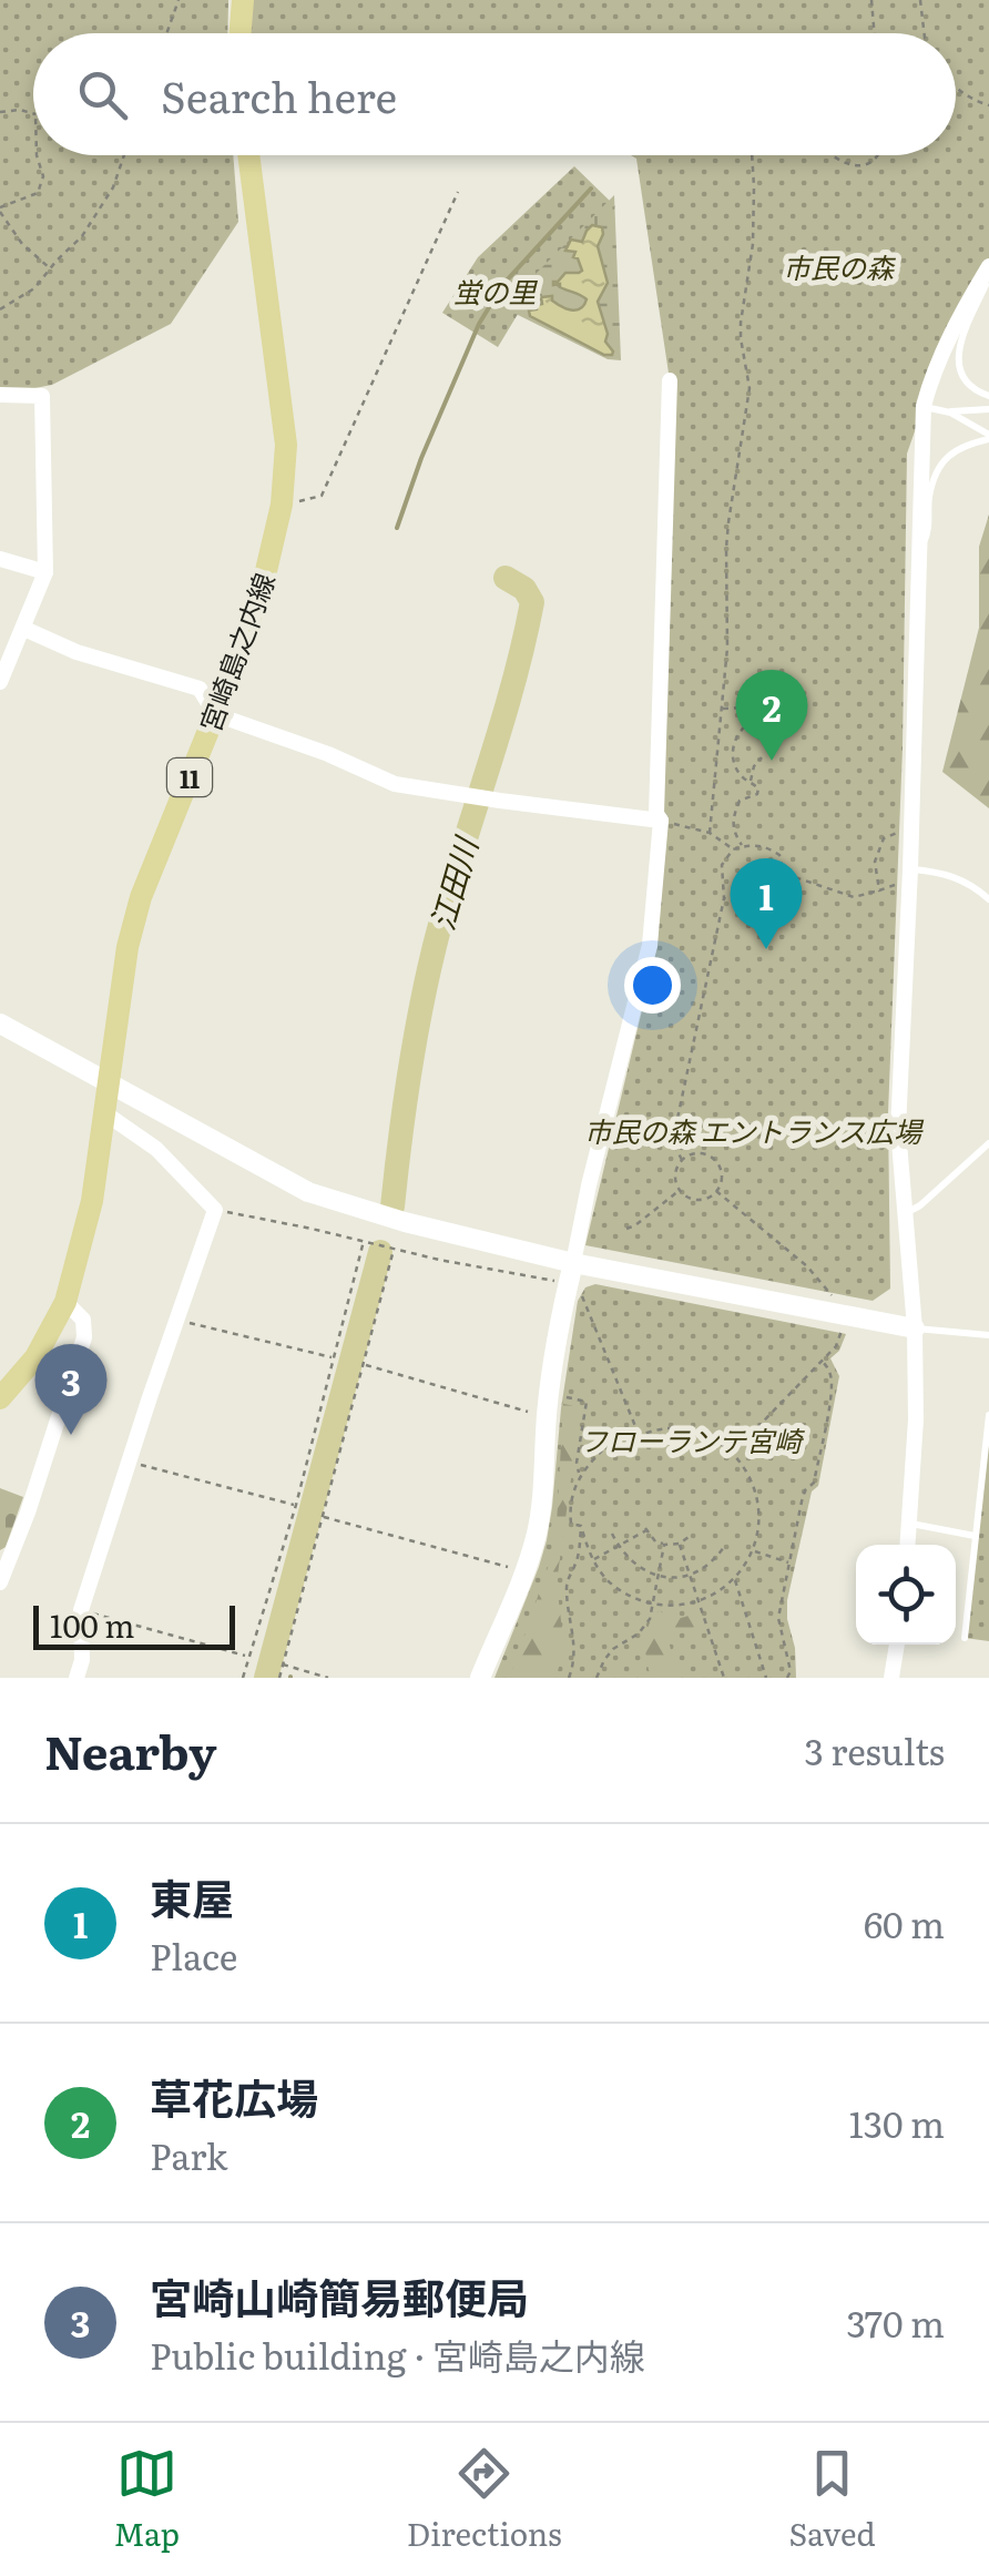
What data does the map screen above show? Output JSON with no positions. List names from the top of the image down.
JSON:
{
  "streets": {
    "main road": ["宮崎島之内線", "11"]
  },
  "water": ["江田川"],
  "parks": [
    "市民の森",
    "蛍の里",
    "市民の森 エントランス広場",
    "フローランテ宮崎"
  ],
  "scale_bar": "100 m",
  "page": {
    "search": "Search here",
    "pins": ["2", "1", "3"],
    "scale": "100 m",
    "heading": ["Nearby", "3 results"],
    "list": [
      {
        "mark": "1",
        "name": "東屋",
        "note": "Place",
        "value": "60 m"
      },
      {
        "mark": "2",
        "name": "草花広場",
        "note": "Park",
        "value": "130 m"
      },
      {
        "mark": "3",
        "name": "宮崎山崎簡易郵便局",
        "note": "Public building · 宮崎島之内線",
        "value": "370 m"
      }
    ],
    "nav": ["Map", "Directions", "Saved"]
  }
}
